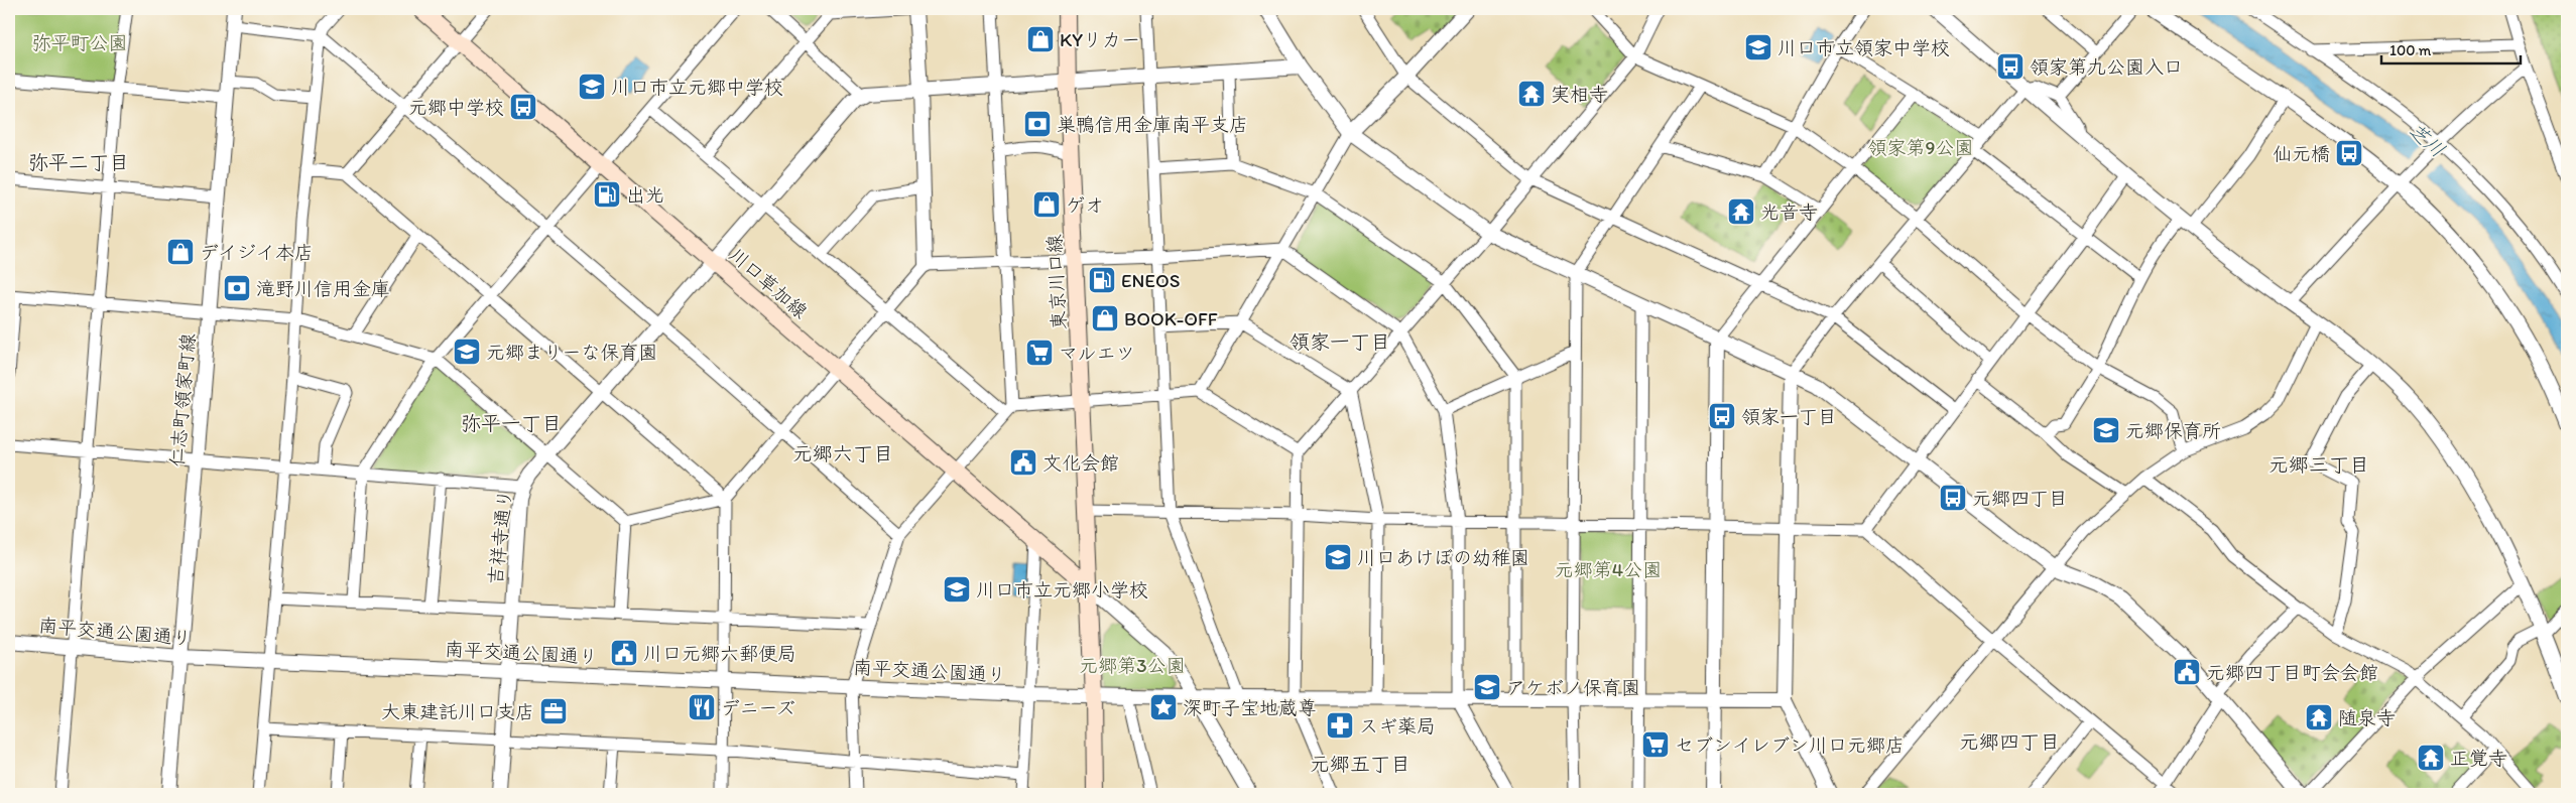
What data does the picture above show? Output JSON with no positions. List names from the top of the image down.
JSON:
{
  "streets": {
    "main road": ["東京川口線", "川口草加線"],
    "street": ["仁志町領家町線", "吉祥寺通り", "南平交通公園通り"]
  },
  "crossings": [
    ["東京川口線", "川口草加線"],
    ["東京川口線", "南平交通公園通り"],
    ["川口草加線", "吉祥寺通り"],
    ["仁志町領家町線", "南平交通公園通り"],
    ["吉祥寺通り", "南平交通公園通り"]
  ],
  "districts": [
    "弥平二丁目",
    "領家一丁目",
    "弥平一丁目",
    "元郷六丁目",
    "元郷三丁目",
    "元郷四丁目",
    "元郷五丁目"
  ],
  "water": ["芝川"],
  "parks": [
    "弥平町公園",
    "領家第9公園",
    "元郷第4公園",
    "元郷第3公園"
  ],
  "places": {
    "shop": [
      "KYリカー",
      "ゲオ",
      "デイジイ本店",
      "BOOK-OFF"
    ],
    "school or university": [
      "川口市立領家中学校",
      "川口市立元郷中学校",
      "元郷まりーな保育園",
      "元郷保育所",
      "川口あけぼの幼稚園",
      "川口市立元郷小学校",
      "アケボノ保育園"
    ],
    "bus stop": [
      "領家第九公園入口",
      "元郷中学校",
      "仙元橋",
      "領家一丁目",
      "元郷四丁目"
    ],
    "temple": [
      "実相寺",
      "光音寺",
      "随泉寺",
      "正覚寺"
    ],
    "bank": ["巣鴨信用金庫南平支店", "滝野川信用金庫"],
    "fuel station": ["出光", "ENEOS"],
    "supermarket": ["マルエツ", "セブンイレブン川口元郷店"],
    "public building": ["文化会館", "川口元郷六郵便局", "元郷四丁目町会会館"],
    "restaurant": ["デニーズ"],
    "place": ["深町子宝地蔵尊"],
    "office": ["大東建託川口支店"],
    "pharmacy": ["スギ薬局"]
  },
  "scale_bar": "100 m"
}
